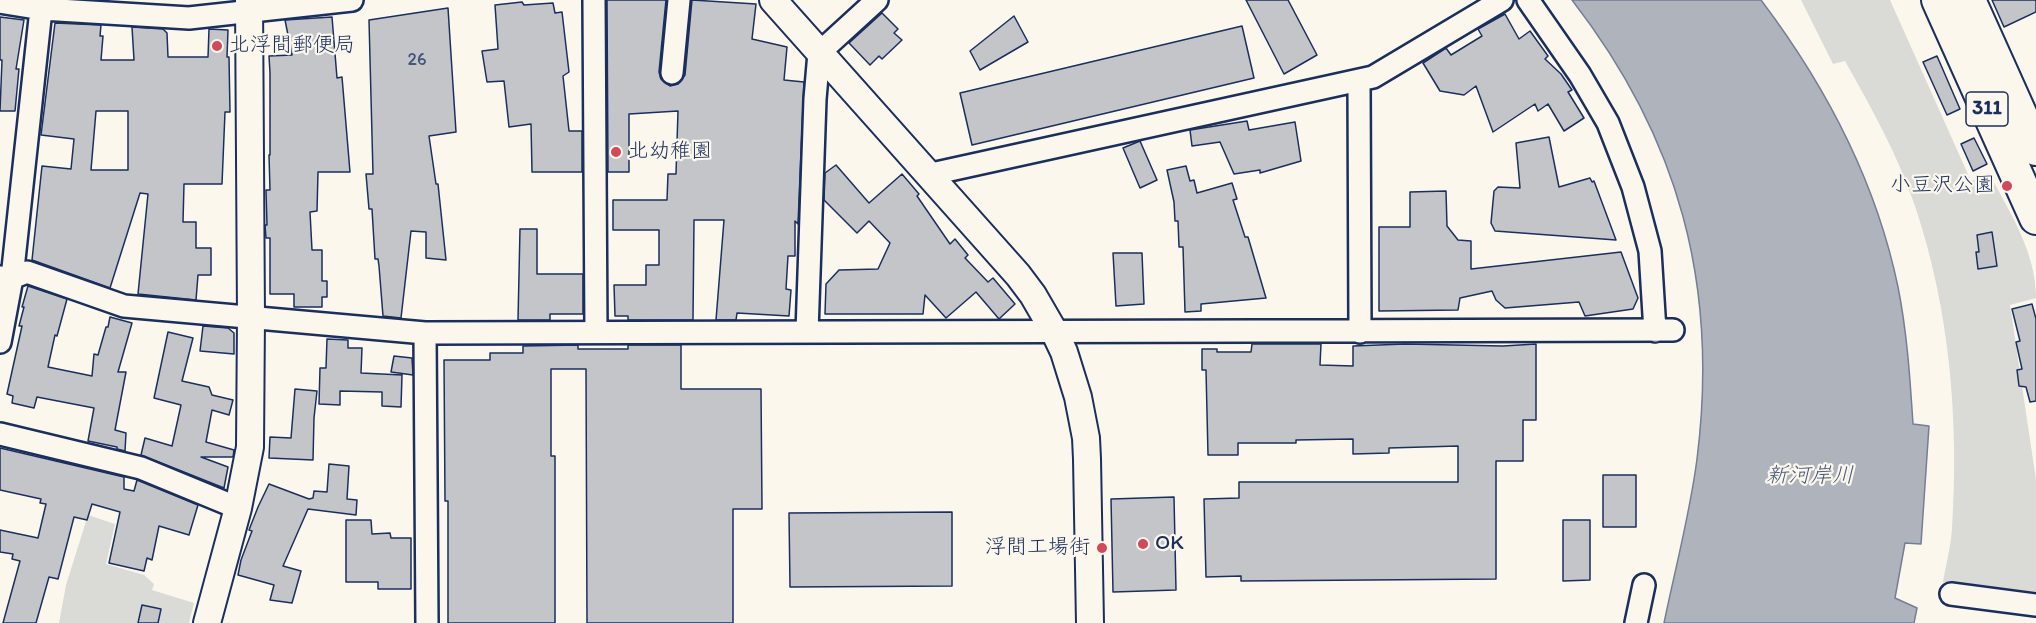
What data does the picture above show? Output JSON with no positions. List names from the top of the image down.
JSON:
{
  "streets": {
    "main road": ["311"]
  },
  "water": ["新河岸川"],
  "places": [
    "北浮間郵便局",
    "北幼稚園",
    "小豆沢公園",
    "OK",
    "浮間工場街"
  ],
  "house_numbers": ["26"]
}
